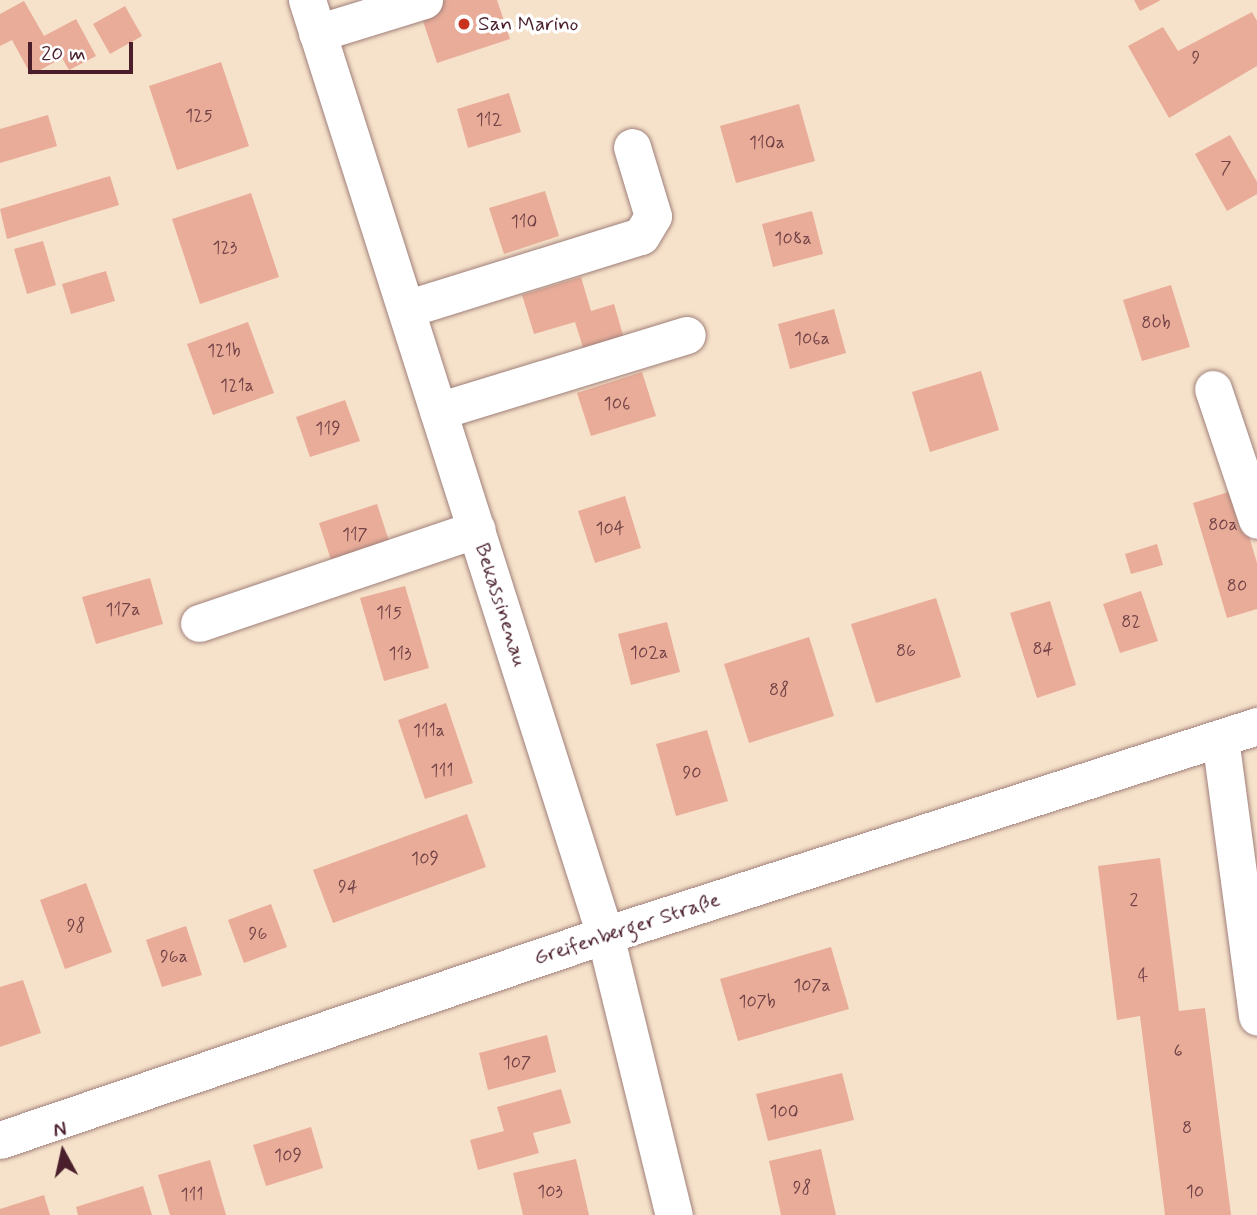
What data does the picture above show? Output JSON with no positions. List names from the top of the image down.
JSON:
{
  "streets": {
    "street": ["Bekassinenau", "Greifenberger Straße"]
  },
  "crossings": [
    ["Bekassinenau", "Greifenberger Straße"]
  ],
  "places": ["San Marino"],
  "house_numbers": [
    "9",
    "125",
    "112",
    "110a",
    "7",
    "110",
    "108a",
    "123",
    "80b",
    "106a",
    "121b",
    "121a",
    "106",
    "119",
    "80a",
    "104",
    "117",
    "80",
    "117a",
    "115",
    "82",
    "84",
    "86",
    "102a",
    "113",
    "88",
    "111a",
    "111",
    "90",
    "109",
    "94",
    "2",
    "98",
    "96",
    "96a",
    "4",
    "107a",
    "107b",
    "6",
    "107",
    "100",
    "8",
    "109",
    "98",
    "103",
    "10",
    "111"
  ],
  "scale_bar": "20 m",
  "north": "top"
}
